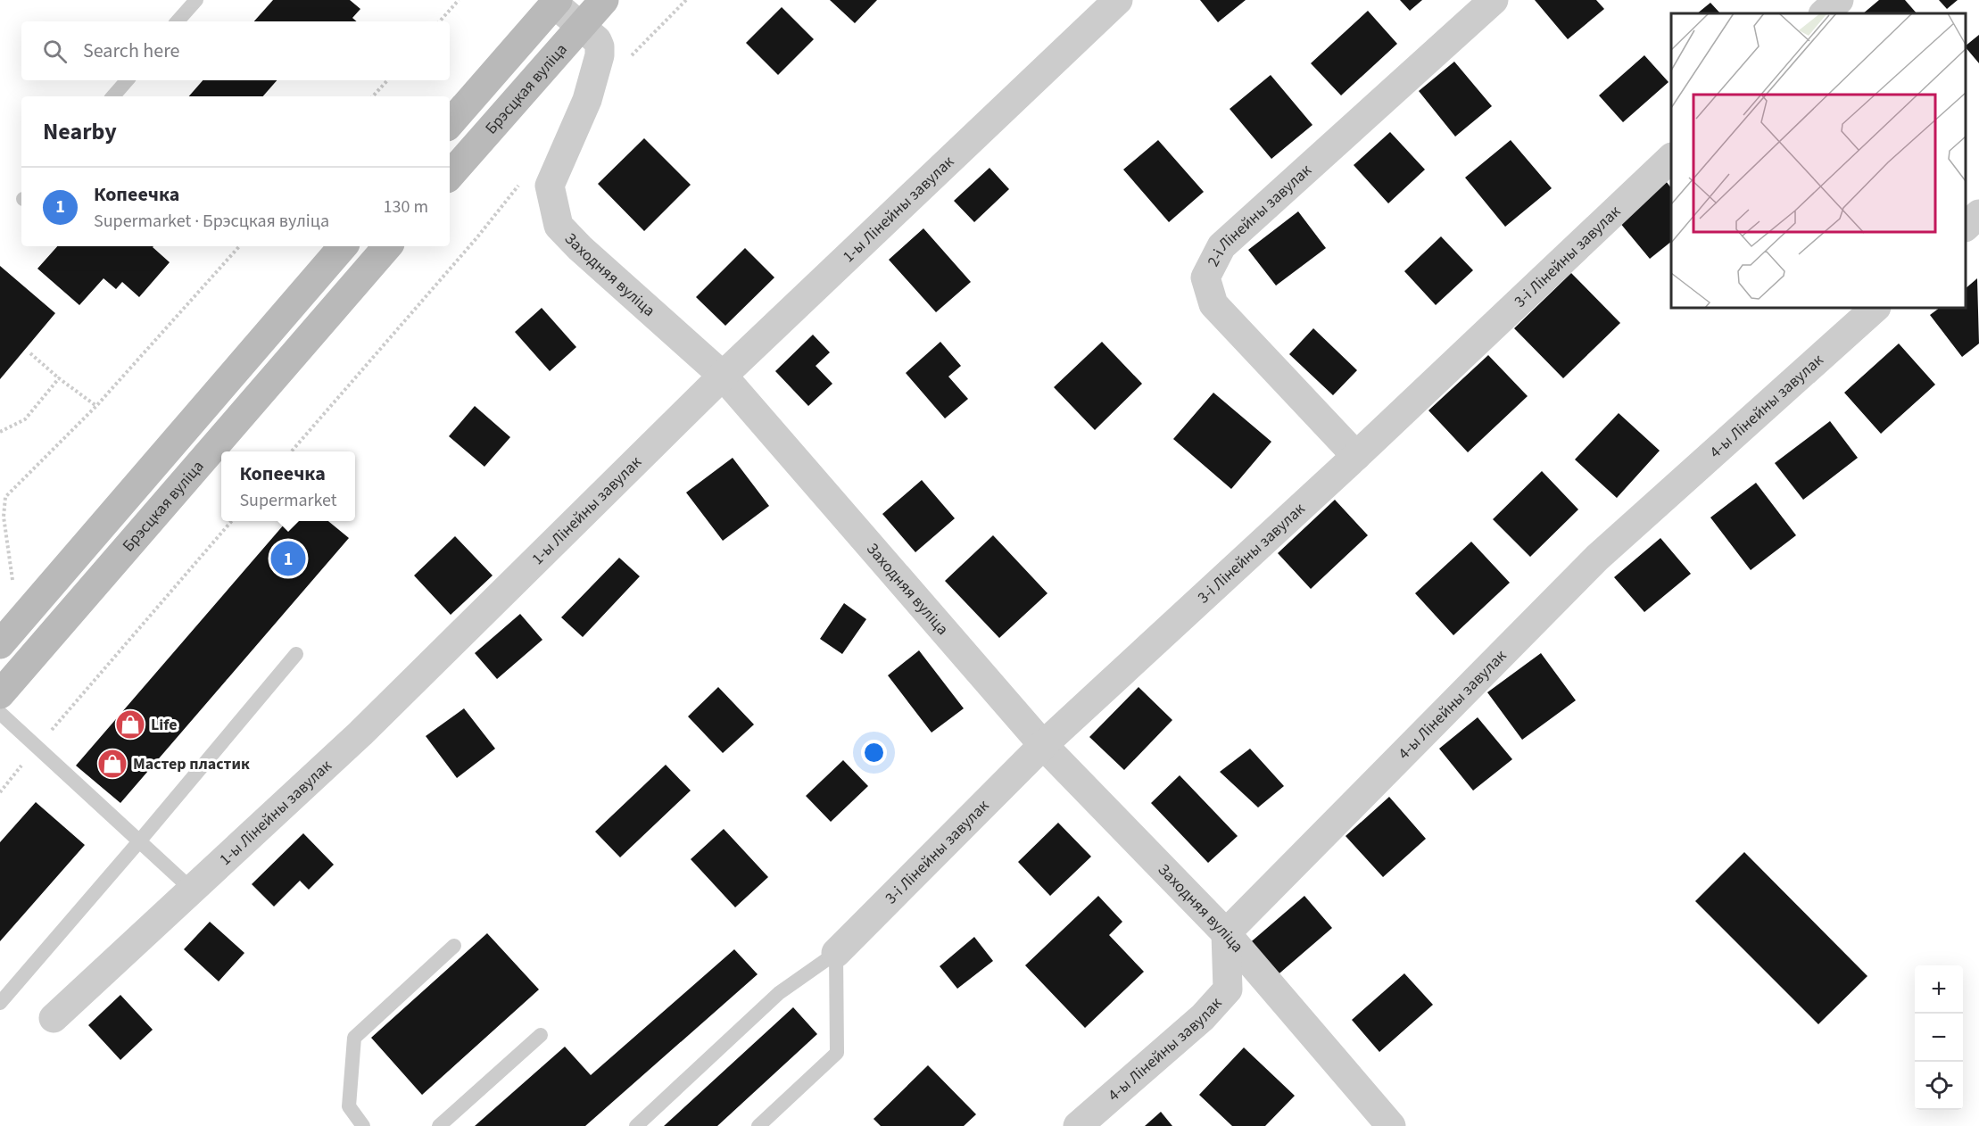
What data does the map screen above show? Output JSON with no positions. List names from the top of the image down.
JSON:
{
  "streets": {
    "main road": ["Брэсцкая вуліца"],
    "street": [
      "1-ы Лінейны завулак",
      "2-і Лінейны завулак",
      "3-і Лінейны завулак",
      "Заходняя вуліца",
      "4-ы Лінейны завулак"
    ]
  },
  "crossings": [
    ["Брэсцкая вуліца", "Заходняя вуліца"],
    ["1-ы Лінейны завулак", "Заходняя вуліца"],
    ["2-і Лінейны завулак", "3-і Лінейны завулак"],
    ["3-і Лінейны завулак", "Заходняя вуліца"],
    ["Заходняя вуліца", "4-ы Лінейны завулак"]
  ],
  "places": {
    "shop": ["Life", "Мастер пластик"]
  },
  "page": {
    "search": "Search here",
    "heading": "Nearby",
    "list": [
      {
        "mark": "1",
        "name": "Копеечка",
        "note": "Supermarket · Брэсцкая вуліца",
        "value": "130 m"
      }
    ],
    "popup": ["Копеечка", "Supermarket"],
    "pins": "1",
    "map_buttons": ["+", "−"]
  }
}
